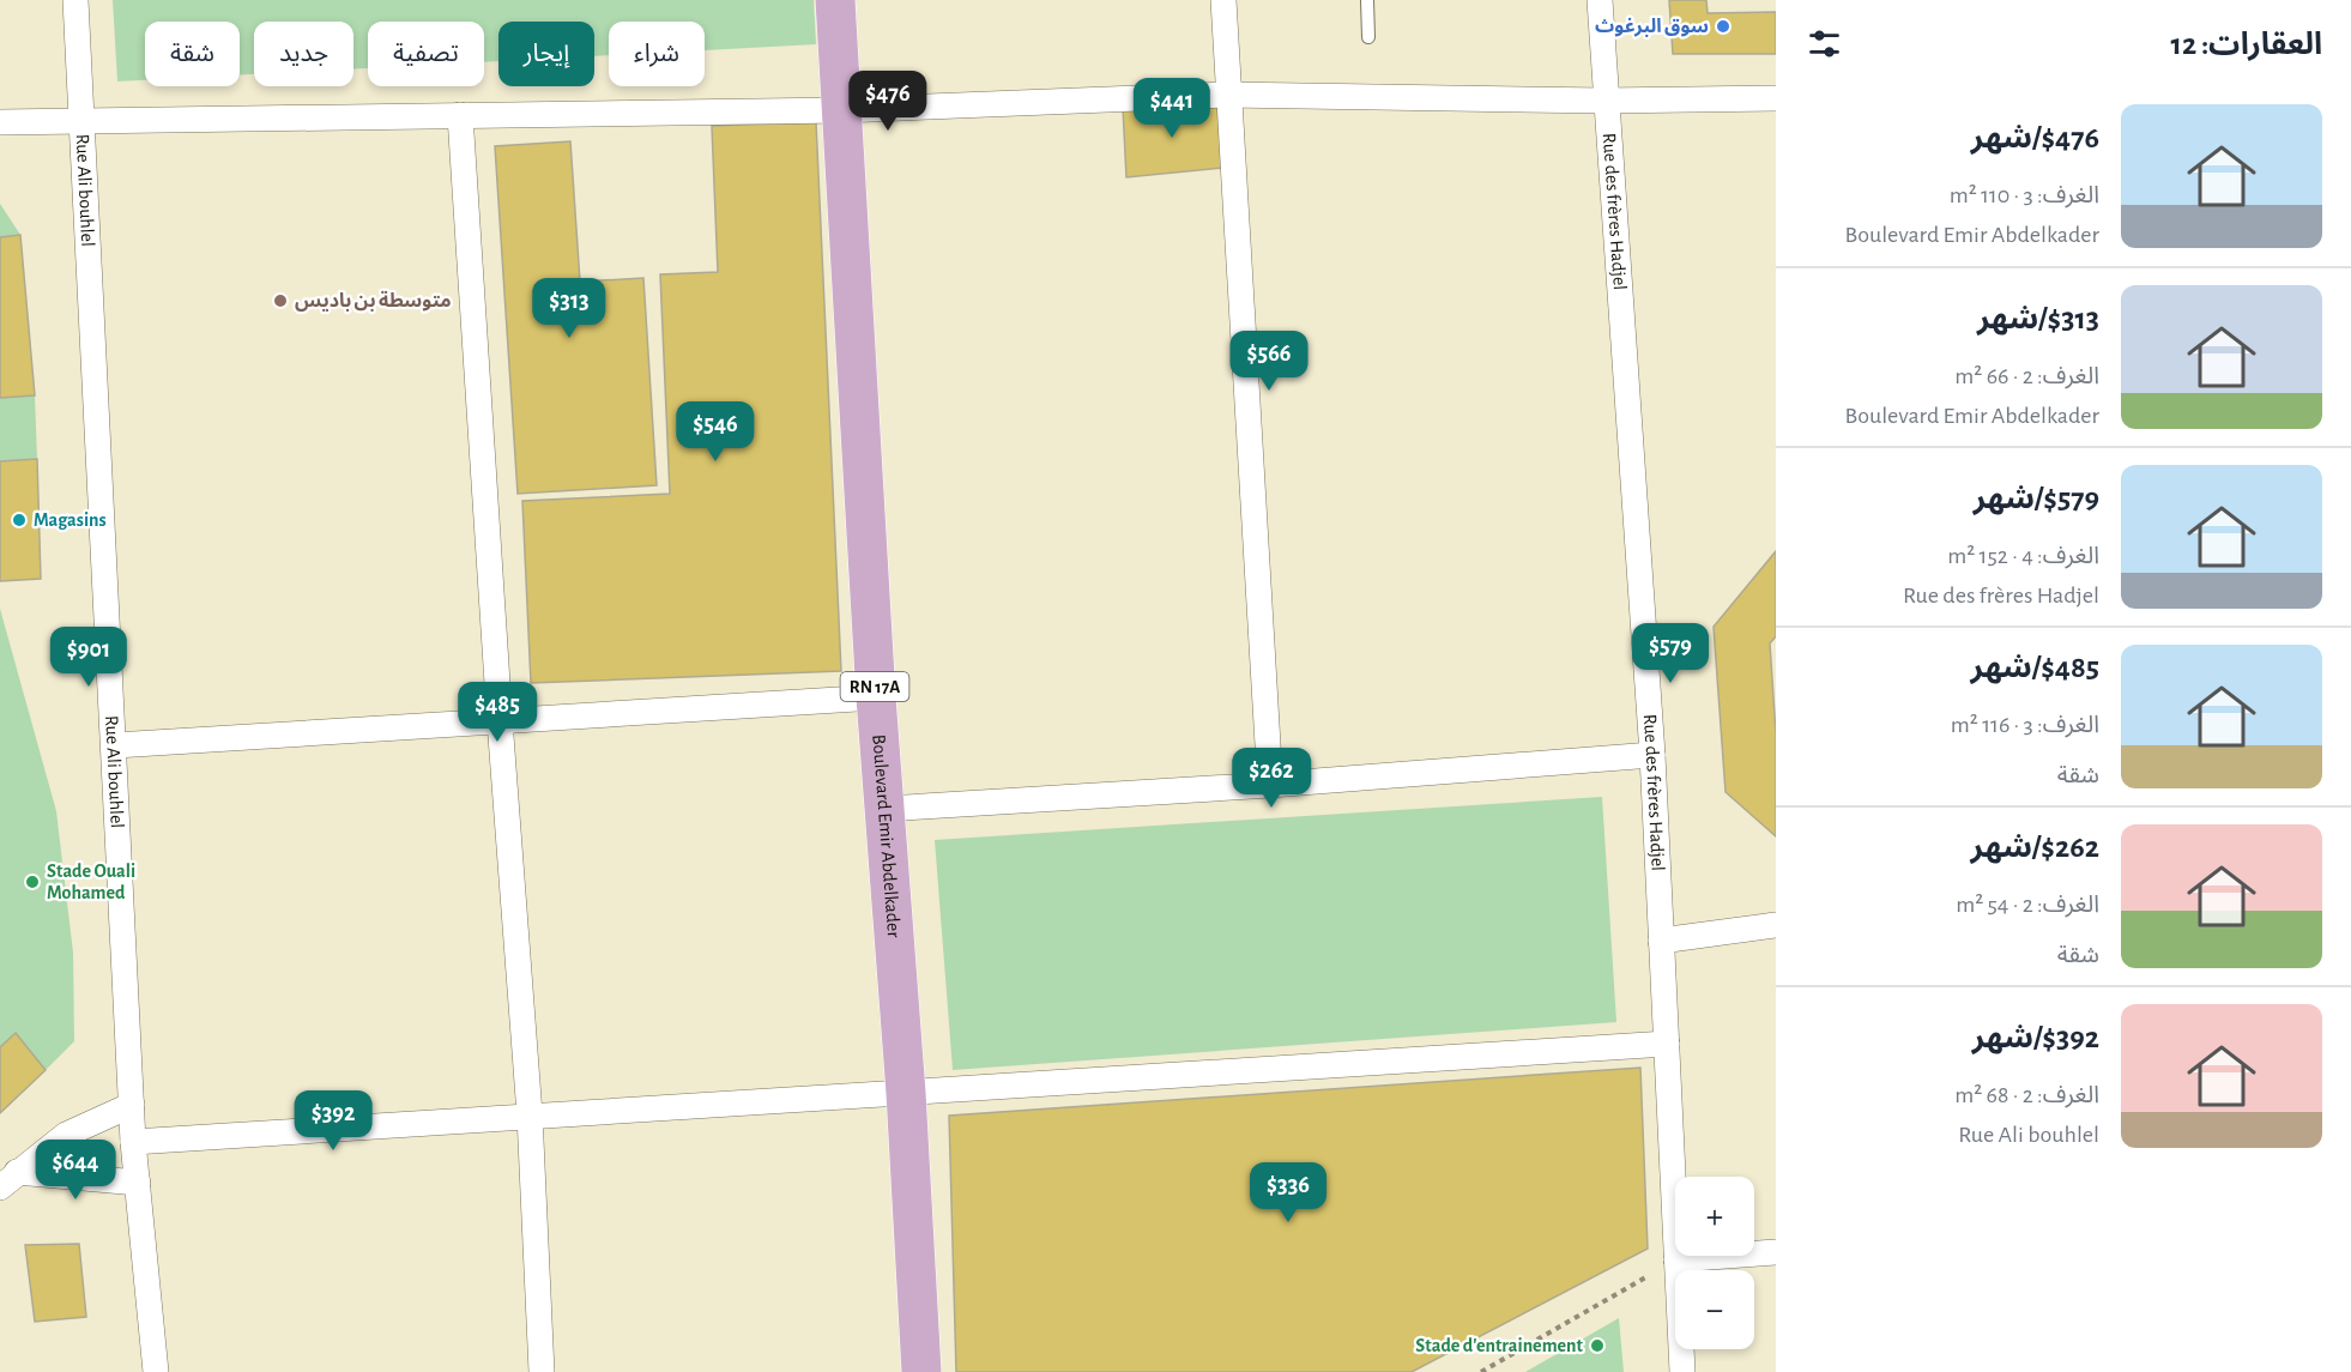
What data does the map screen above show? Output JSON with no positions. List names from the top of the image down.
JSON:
{
  "streets": {
    "main road": ["RN 17A", "Boulevard Emir Abdelkader"],
    "street": ["Rue Ali bouhlel", "Rue des frères Hadjel"]
  },
  "places": [
    "سوق البرغوث",
    "متوسطة بن باديس",
    "Magasins",
    "Stade Ouali Mohamed",
    "Stade d'entrainement"
  ],
  "page": {
    "heading": "العقارات: 12",
    "chip": [
      "شراء",
      "إيجار",
      "تصفية",
      "جديد",
      "شقة"
    ],
    "price": [
      "$476",
      "$441",
      "$313",
      "$566",
      "$546",
      "$579",
      "$901",
      "$485",
      "$262",
      "$392",
      "$644",
      "$336"
    ],
    "list": [
      {
        "name": "$476/شهر",
        "note": "الغرف: 3 · 110 m² · Boulevard Emir Abdelkader"
      },
      {
        "name": "$313/شهر",
        "note": "الغرف: 2 · 66 m² · Boulevard Emir Abdelkader"
      },
      {
        "name": "$579/شهر",
        "note": "الغرف: 4 · 152 m² · Rue des frères Hadjel"
      },
      {
        "name": "$485/شهر",
        "note": "الغرف: 3 · 116 m² · شقة"
      },
      {
        "name": "$262/شهر",
        "note": "الغرف: 2 · 54 m² · شقة"
      },
      {
        "name": "$392/شهر",
        "note": "الغرف: 2 · 68 m² · Rue Ali bouhlel"
      }
    ],
    "map_buttons": ["+", "−"]
  }
}
